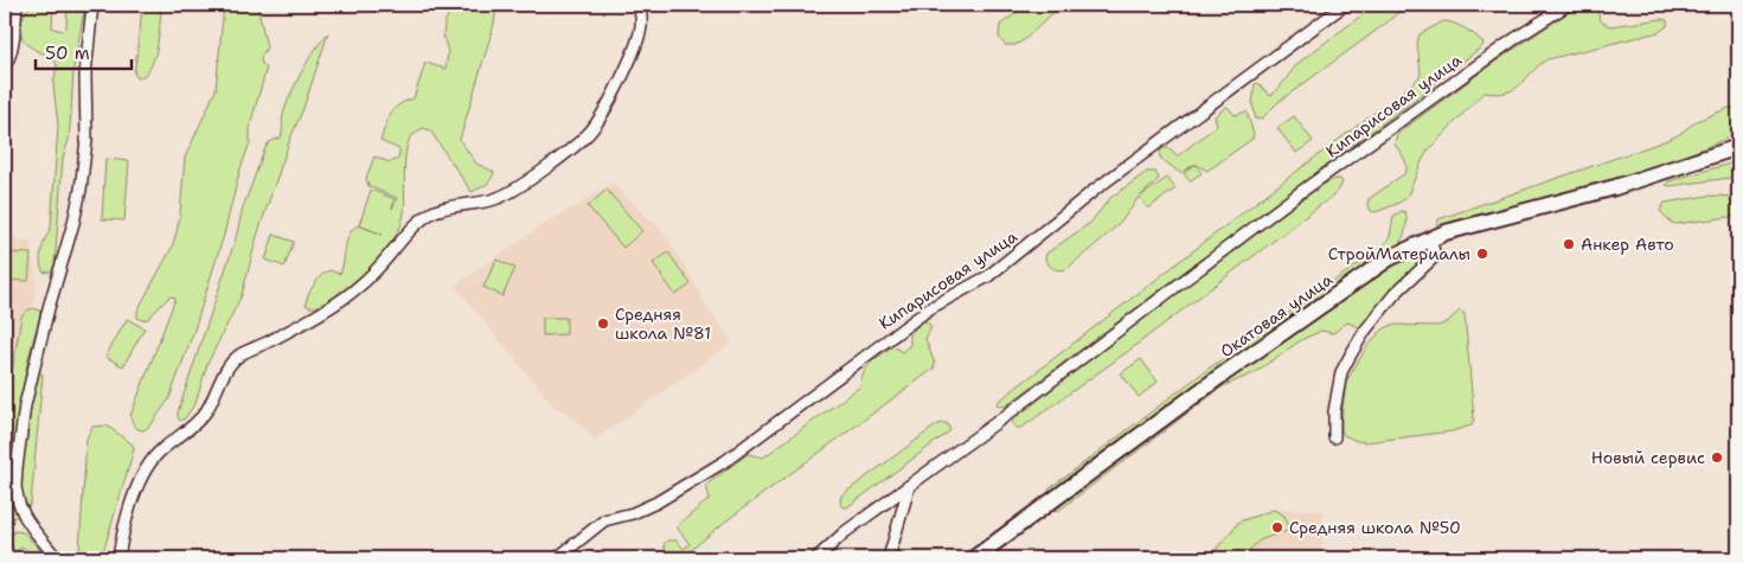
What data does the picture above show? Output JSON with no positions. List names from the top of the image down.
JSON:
{
  "streets": {
    "main road": ["Окатовая улица"],
    "street": ["Кипарисовая улица"]
  },
  "places": [
    "Анкер Авто",
    "СтройМатериалы",
    "Средняя школа №81",
    "Новый сервис",
    "Средняя школа №50"
  ],
  "scale_bar": "50 m"
}
